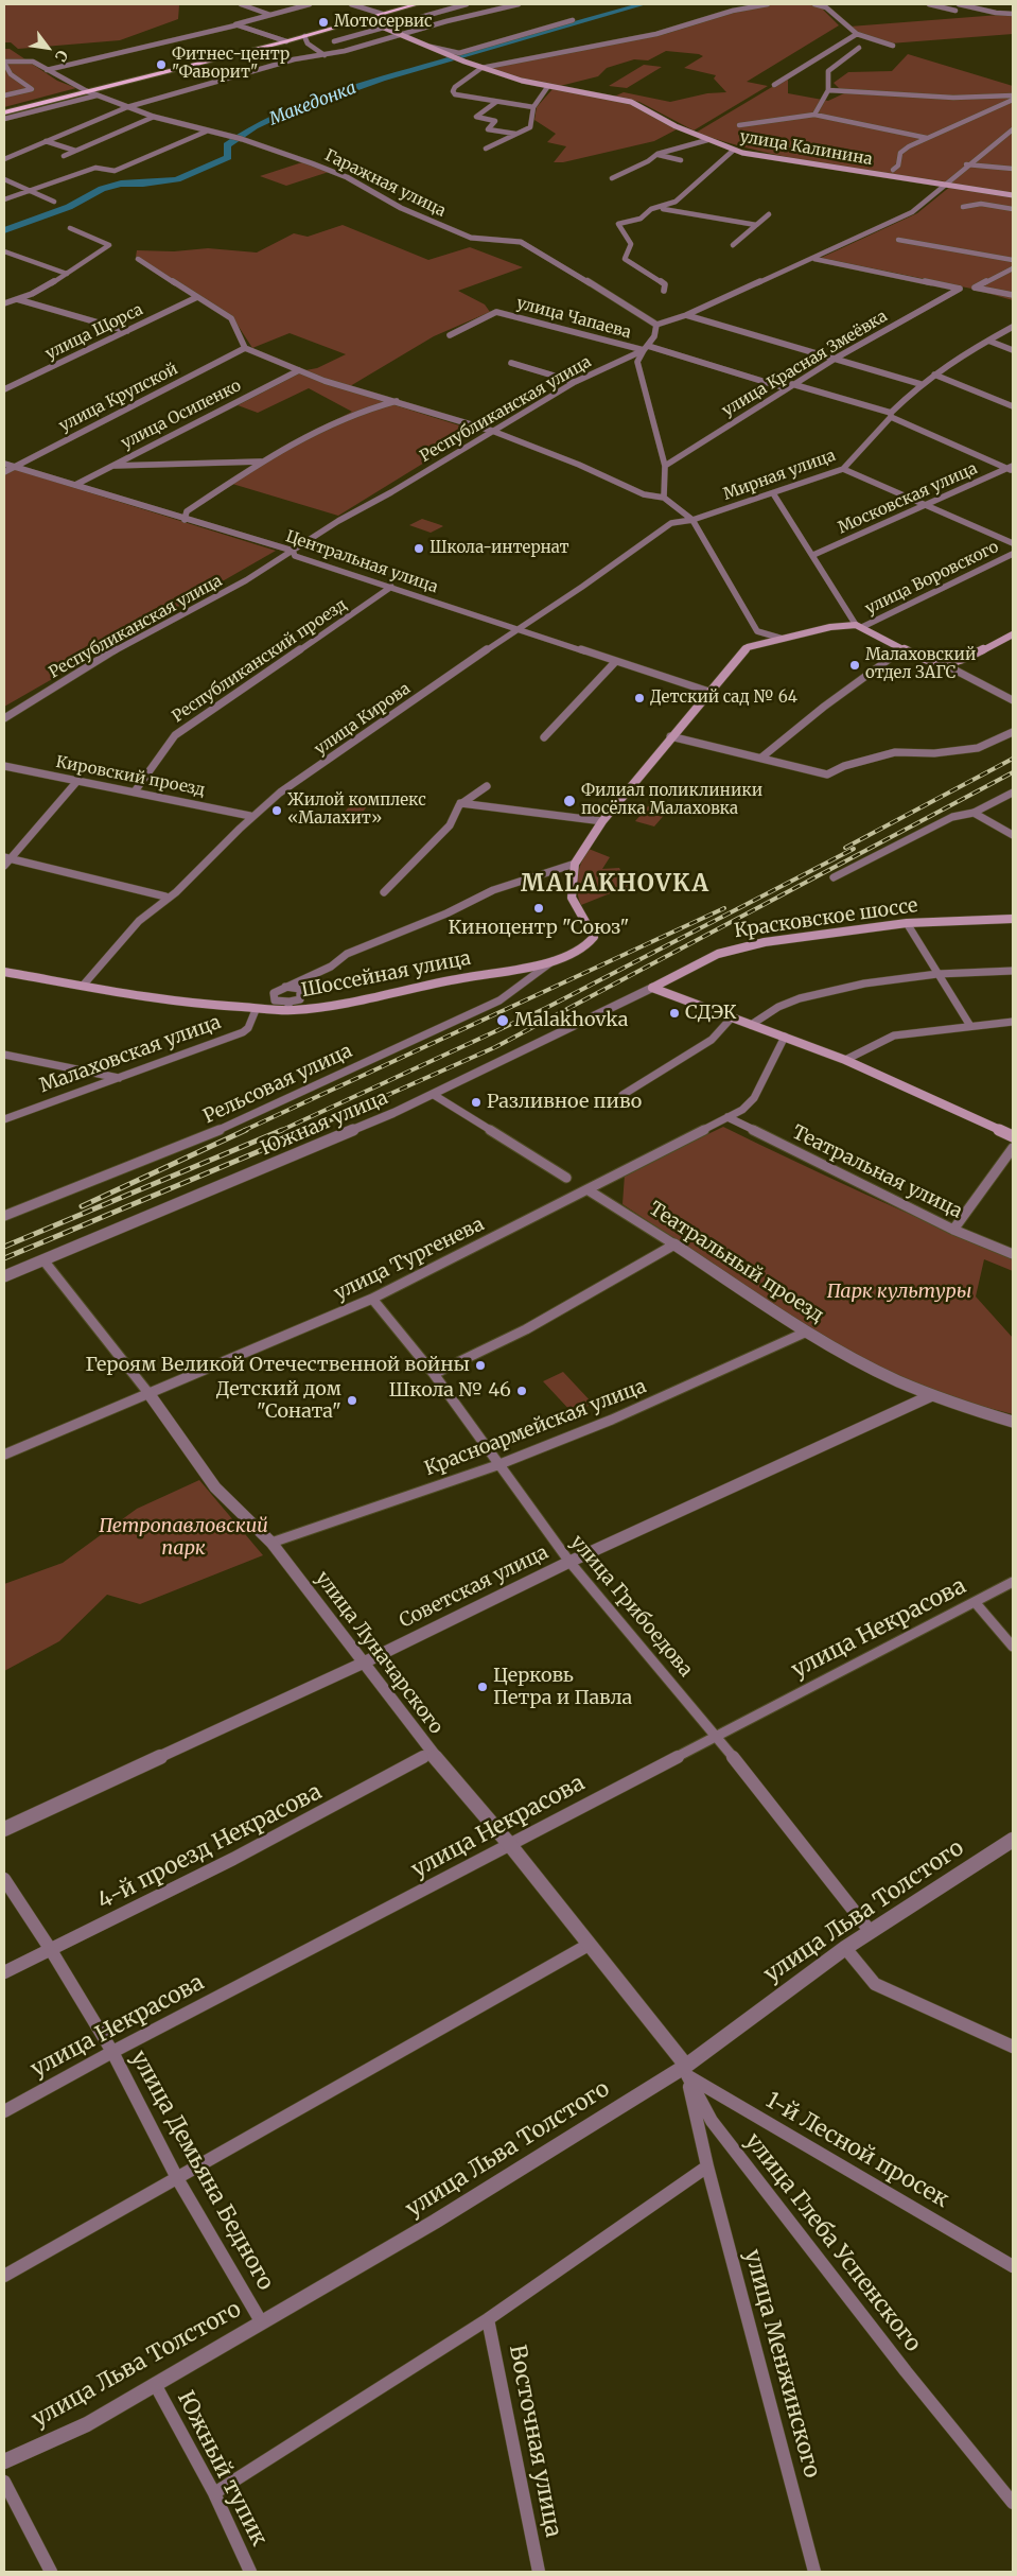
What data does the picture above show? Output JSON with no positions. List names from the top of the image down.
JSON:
{
  "streets": {
    "main road": ["улица Калинина", "Красковское шоссе", "Шоссейная улица"],
    "street": [
      "Гаражная улица",
      "улица Чапаева",
      "улица Щорса",
      "улица Красная Змеёвка",
      "улица Крупской",
      "Республиканская улица",
      "улица Осипенко",
      "Мирная улица",
      "Московская улица",
      "Центральная улица",
      "улица Воровского",
      "Республиканский проезд",
      "улица Кирова",
      "Кировский проезд",
      "Малаховская улица",
      "Рельсовая улица",
      "Южная улица",
      "Театральная улица",
      "улица Тургенева",
      "Театральный проезд",
      "Красноармейская улица",
      "Советская улица",
      "улица Грибоедова",
      "улица Некрасова",
      "улица Луначарского",
      "4-й проезд Некрасова",
      "улица Льва Толстого",
      "1-й Лесной просек",
      "улица Демьяна Бедного",
      "улица Глеба Успенского",
      "улица Менжинского",
      "Восточная улица",
      "Южный тупик"
    ]
  },
  "crossings": [
    ["улица Чапаева", "улица Красная Змеёвка"],
    ["улица Чапаева", "Республиканская улица"],
    ["улица Крупской", "Центральная улица"],
    ["Республиканская улица", "Центральная улица"],
    ["улица Осипенко", "Центральная улица"],
    ["Мирная улица", "улица Кирова"],
    ["Центральная улица", "Республиканский проезд"],
    ["Центральная улица", "улица Кирова"],
    ["Республиканский проезд", "Кировский проезд"],
    ["улица Кирова", "Кировский проезд"],
    ["улица Кирова", "Шоссейная улица"],
    ["Красковское шоссе", "Южная улица"],
    ["Шоссейная улица", "Малаховская улица"],
    ["Шоссейная улица", "Рельсовая улица"],
    ["Южная улица", "улица Луначарского"],
    ["Театральная улица", "улица Тургенева"],
    ["улица Тургенева", "Театральный проезд"],
    ["улица Тургенева", "улица Грибоедова"],
    ["улица Тургенева", "улица Луначарского"],
    ["Театральный проезд", "Красноармейская улица"],
    ["Театральный проезд", "Советская улица"],
    ["Красноармейская улица", "улица Грибоедова"],
    ["Красноармейская улица", "улица Луначарского"],
    ["Советская улица", "улица Грибоедова"],
    ["Советская улица", "улица Луначарского"],
    ["улица Грибоедова", "улица Некрасова"],
    ["улица Грибоедова", "улица Льва Толстого"],
    ["улица Некрасова", "улица Луначарского"],
    ["улица Некрасова", "улица Демьяна Бедного"],
    ["улица Луначарского", "4-й проезд Некрасова"],
    ["улица Луначарского", "улица Льва Толстого"],
    ["улица Луначарского", "1-й Лесной просек"],
    ["улица Луначарского", "улица Глеба Успенского"],
    ["4-й проезд Некрасова", "улица Демьяна Бедного"],
    ["улица Льва Толстого", "1-й Лесной просек"],
    ["улица Льва Толстого", "улица Демьяна Бедного"],
    ["улица Льва Толстого", "улица Глеба Успенского"],
    ["улица Льва Толстого", "Южный тупик"],
    ["1-й Лесной просек", "улица Глеба Успенского"]
  ],
  "districts": ["MALAKHOVKA"],
  "water": ["Македонка"],
  "parks": ["Парк культуры", "Петропавловский парк"],
  "places": [
    "Мотосервис",
    "Фитнес-центр \"Фаворит\"",
    "Школа-интернат",
    "Малаховский отдел ЗАГС",
    "Детский сад № 64",
    "Филиал поликлиники посёлка Малаховка",
    "Жилой комплекс «Малахит»",
    "Киноцентр \"Союз\"",
    "СДЭК",
    "Malakhovka",
    "Разливное пиво",
    "Героям Великой Отечественной войны",
    "Школа № 46",
    "Детский дом \"Соната\"",
    "Церковь Петра и Павла"
  ],
  "north": "bottom right"
}
